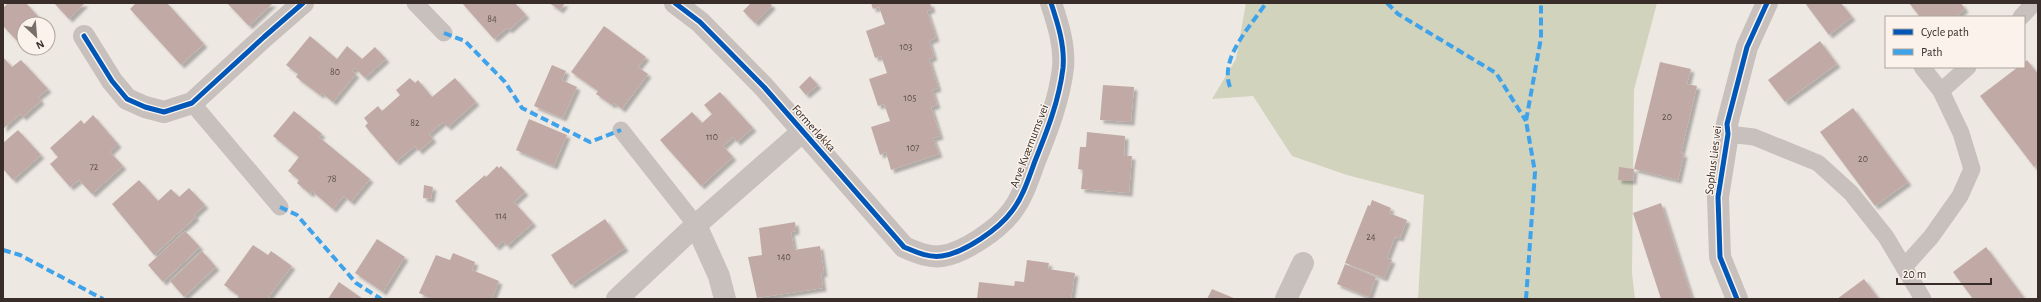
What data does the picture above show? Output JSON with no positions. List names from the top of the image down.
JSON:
{
  "streets": {
    "street": ["Formerløkka", "Arve Kværnums vei", "Sophus Lies vei"]
  },
  "crossings": [
    ["Formerløkka", "Arve Kværnums vei"]
  ],
  "house_numbers": [
    "84",
    "103",
    "80",
    "105",
    "20",
    "82",
    "110",
    "107",
    "20",
    "72",
    "78",
    "114",
    "24",
    "140"
  ],
  "legend": ["Cycle path", "Path"],
  "scale_bar": "20 m",
  "north": "bottom right"
}
